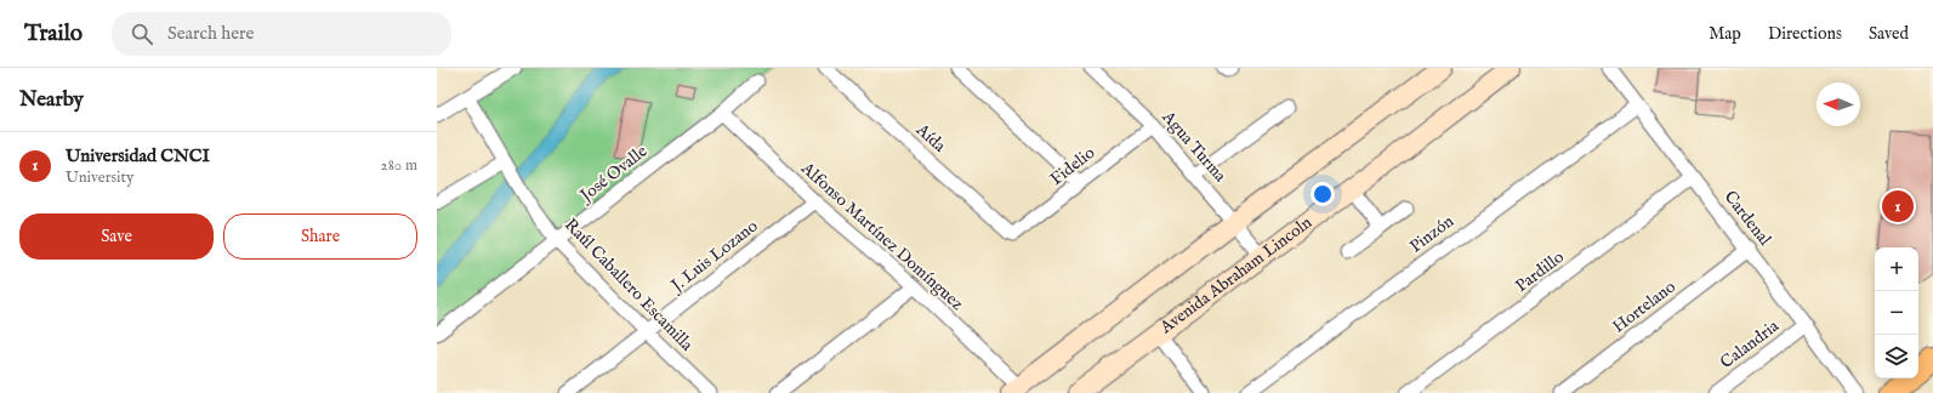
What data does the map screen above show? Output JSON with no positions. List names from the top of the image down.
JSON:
{
  "streets": {
    "main road": ["Avenida Abraham Lincoln"],
    "street": [
      "Aída",
      "Agua Turma",
      "Fidelio",
      "José Ovalle",
      "Cardenal",
      "Pinzón",
      "Alfonso Martínez Domínguez",
      "J. Luis Lozano",
      "Pardillo",
      "Raúl Caballero Escamilla",
      "Hortelano",
      "Calandria"
    ]
  },
  "crossings": [
    ["Aída", "Fidelio"],
    ["Agua Turma", "Fidelio"],
    ["Agua Turma", "Avenida Abraham Lincoln"],
    ["José Ovalle", "Alfonso Martínez Domínguez"],
    ["José Ovalle", "Raúl Caballero Escamilla"],
    ["Cardenal", "Pinzón"],
    ["Cardenal", "Pardillo"],
    ["Cardenal", "Hortelano"],
    ["Cardenal", "Calandria"],
    ["Alfonso Martínez Domínguez", "J. Luis Lozano"],
    ["J. Luis Lozano", "Raúl Caballero Escamilla"]
  ],
  "north": "left",
  "page": {
    "header": "Trailo",
    "search": "Search here",
    "nav": ["Map", "Directions", "Saved"],
    "heading": "Nearby",
    "list": [
      {
        "mark": "1",
        "name": "Universidad CNCI",
        "note": "University",
        "value": "280 m"
      }
    ],
    "pins": "1",
    "buttons": ["Save", "Share"],
    "map_buttons": ["+", "−"]
  }
}
